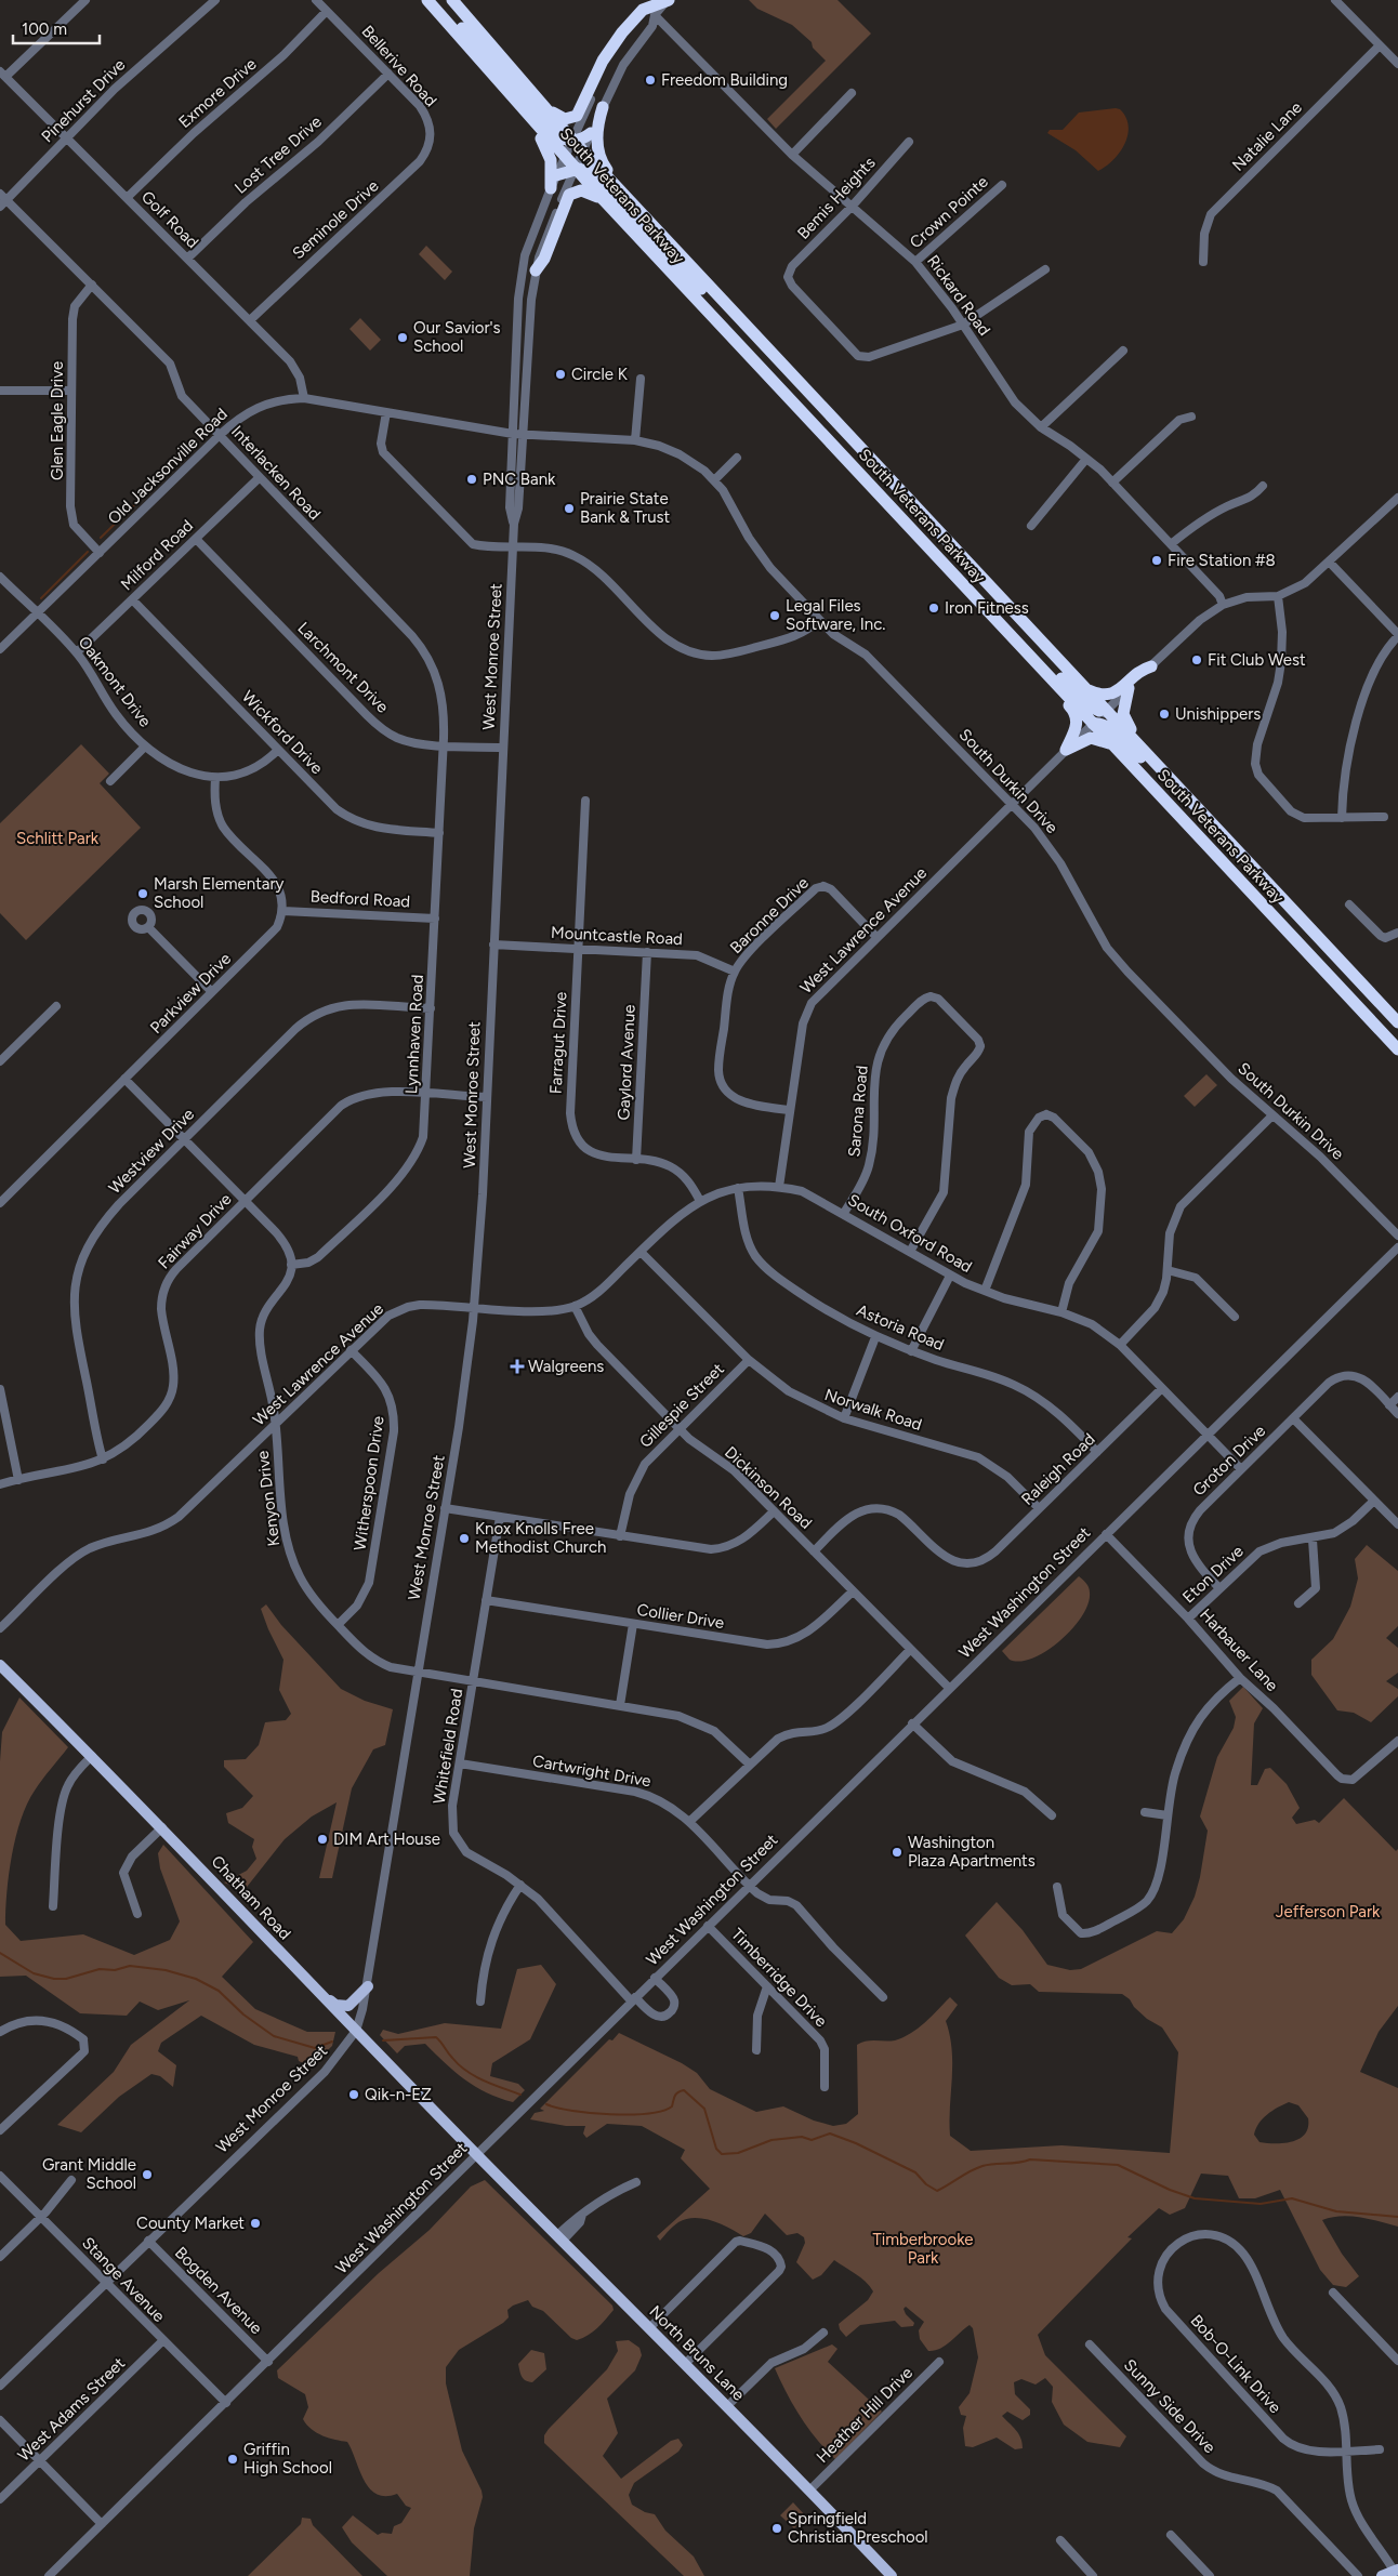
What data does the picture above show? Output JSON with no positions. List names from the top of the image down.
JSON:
{
  "streets": {
    "highway": ["South Veterans Parkway"],
    "main road": ["Chatham Road", "North Bruns Lane"],
    "street": [
      "Bellerive Road",
      "Exmore Drive",
      "Pinehurst Drive",
      "Natalie Lane",
      "Lost Tree Drive",
      "Bemis Heights",
      "Crown Pointe",
      "Golf Road",
      "Seminole Drive",
      "Rickard Road",
      "Glen Eagle Drive",
      "Old Jacksonville Road",
      "Interlacken Road",
      "Milford Road",
      "West Monroe Street",
      "Larchmont Drive",
      "Oakmont Drive",
      "Wickford Drive",
      "South Durkin Drive",
      "Bedford Road",
      "Baronne Drive",
      "West Lawrence Avenue",
      "Mountcastle Road",
      "Parkview Drive",
      "Lynnhaven Road",
      "Farragut Drive",
      "Gaylord Avenue",
      "Sarona Road",
      "Westview Drive",
      "Fairway Drive",
      "South Oxford Road",
      "Astoria Road",
      "Gillespie Street",
      "Norwalk Road",
      "Groton Drive",
      "Raleigh Road",
      "Witherspoon Drive",
      "Dickinson Road",
      "Kenyon Drive",
      "Eton Drive",
      "West Washington Street",
      "Collier Drive",
      "Harbauer Lane",
      "Whitefield Road",
      "Cartwright Drive",
      "Timberridge Drive",
      "Stange Avenue",
      "Bogden Avenue",
      "Bob-O-Link Drive",
      "Sunny Side Drive",
      "West Adams Street",
      "Heather Hill Drive"
    ]
  },
  "crossings": [
    ["Bellerive Road", "Exmore Drive"],
    ["Bellerive Road", "Lost Tree Drive"],
    ["Bellerive Road", "Seminole Drive"],
    ["Exmore Drive", "Golf Road"],
    ["Pinehurst Drive", "Golf Road"],
    ["Pinehurst Drive", "Interlacken Road"],
    ["Lost Tree Drive", "Golf Road"],
    ["South Veterans Parkway", "West Monroe Street"],
    ["South Veterans Parkway", "West Lawrence Avenue"],
    ["Bemis Heights", "Rickard Road"],
    ["Crown Pointe", "Rickard Road"],
    ["Golf Road", "Seminole Drive"],
    ["Golf Road", "Old Jacksonville Road"],
    ["Rickard Road", "West Lawrence Avenue"],
    ["Glen Eagle Drive", "Old Jacksonville Road"],
    ["Glen Eagle Drive", "Interlacken Road"],
    ["Old Jacksonville Road", "Interlacken Road"],
    ["Old Jacksonville Road", "West Monroe Street"],
    ["Old Jacksonville Road", "Oakmont Drive"],
    ["Old Jacksonville Road", "South Durkin Drive"],
    ["Interlacken Road", "Milford Road"],
    ["Interlacken Road", "Larchmont Drive"],
    ["Interlacken Road", "Lynnhaven Road"],
    ["Milford Road", "Larchmont Drive"],
    ["Milford Road", "Oakmont Drive"],
    ["Milford Road", "Wickford Drive"],
    ["West Monroe Street", "Larchmont Drive"],
    ["West Monroe Street", "West Lawrence Avenue"],
    ["West Monroe Street", "Mountcastle Road"],
    ["West Monroe Street", "Fairway Drive"],
    ["West Monroe Street", "Kenyon Drive"],
    ["West Monroe Street", "Chatham Road"],
    ["West Monroe Street", "Stange Avenue"],
    ["West Monroe Street", "Bogden Avenue"],
    ["Larchmont Drive", "Lynnhaven Road"],
    ["Oakmont Drive", "Wickford Drive"],
    ["Wickford Drive", "Lynnhaven Road"],
    ["South Durkin Drive", "West Lawrence Avenue"],
    ["Bedford Road", "Parkview Drive"],
    ["Bedford Road", "Lynnhaven Road"],
    ["Baronne Drive", "West Lawrence Avenue"],
    ["Baronne Drive", "Mountcastle Road"],
    ["West Lawrence Avenue", "Farragut Drive"],
    ["West Lawrence Avenue", "South Oxford Road"],
    ["West Lawrence Avenue", "Astoria Road"],
    ["West Lawrence Avenue", "Norwalk Road"],
    ["West Lawrence Avenue", "Witherspoon Drive"],
    ["West Lawrence Avenue", "Dickinson Road"],
    ["West Lawrence Avenue", "Kenyon Drive"],
    ["Mountcastle Road", "Farragut Drive"],
    ["Mountcastle Road", "Gaylord Avenue"],
    ["Lynnhaven Road", "Westview Drive"],
    ["Lynnhaven Road", "Fairway Drive"],
    ["Lynnhaven Road", "Kenyon Drive"],
    ["Farragut Drive", "Gaylord Avenue"],
    ["Sarona Road", "South Oxford Road"],
    ["Westview Drive", "Fairway Drive"],
    ["South Oxford Road", "Groton Drive"],
    ["South Oxford Road", "Raleigh Road"],
    ["South Oxford Road", "West Washington Street"],
    ["Astoria Road", "Raleigh Road"],
    ["Gillespie Street", "Norwalk Road"],
    ["Gillespie Street", "Dickinson Road"],
    ["Norwalk Road", "Raleigh Road"],
    ["Groton Drive", "Eton Drive"],
    ["Raleigh Road", "Dickinson Road"],
    ["Witherspoon Drive", "Kenyon Drive"],
    ["Dickinson Road", "West Washington Street"],
    ["Dickinson Road", "Collier Drive"],
    ["Kenyon Drive", "Whitefield Road"],
    ["Eton Drive", "Harbauer Lane"],
    ["West Washington Street", "Harbauer Lane"],
    ["West Washington Street", "Whitefield Road"],
    ["West Washington Street", "Cartwright Drive"],
    ["West Washington Street", "Chatham Road"],
    ["West Washington Street", "Timberridge Drive"],
    ["West Washington Street", "Stange Avenue"],
    ["West Washington Street", "Bogden Avenue"],
    ["West Washington Street", "North Bruns Lane"],
    ["Collier Drive", "Whitefield Road"],
    ["Whitefield Road", "Cartwright Drive"],
    ["Chatham Road", "North Bruns Lane"],
    ["Stange Avenue", "West Adams Street"],
    ["North Bruns Lane", "Heather Hill Drive"]
  ],
  "parks": ["Schlitt Park", "Jefferson Park", "Timberbrooke Park"],
  "places": {
    "other": [
      "Freedom Building",
      "Our Savior's School",
      "Circle K",
      "PNC Bank",
      "Prairie State Bank & Trust",
      "Fire Station #8",
      "Iron Fitness",
      "Legal Files Software, Inc.",
      "Fit Club West",
      "Unishippers",
      "Marsh Elementary School",
      "Knox Knolls Free Methodist Church",
      "DIM Art House",
      "Washington Plaza Apartments",
      "Qik-n-EZ",
      "Grant Middle School",
      "County Market",
      "Griffin High School",
      "Springfield Christian Preschool"
    ],
    "health": ["Walgreens"]
  },
  "scale_bar": "100 m"
}
